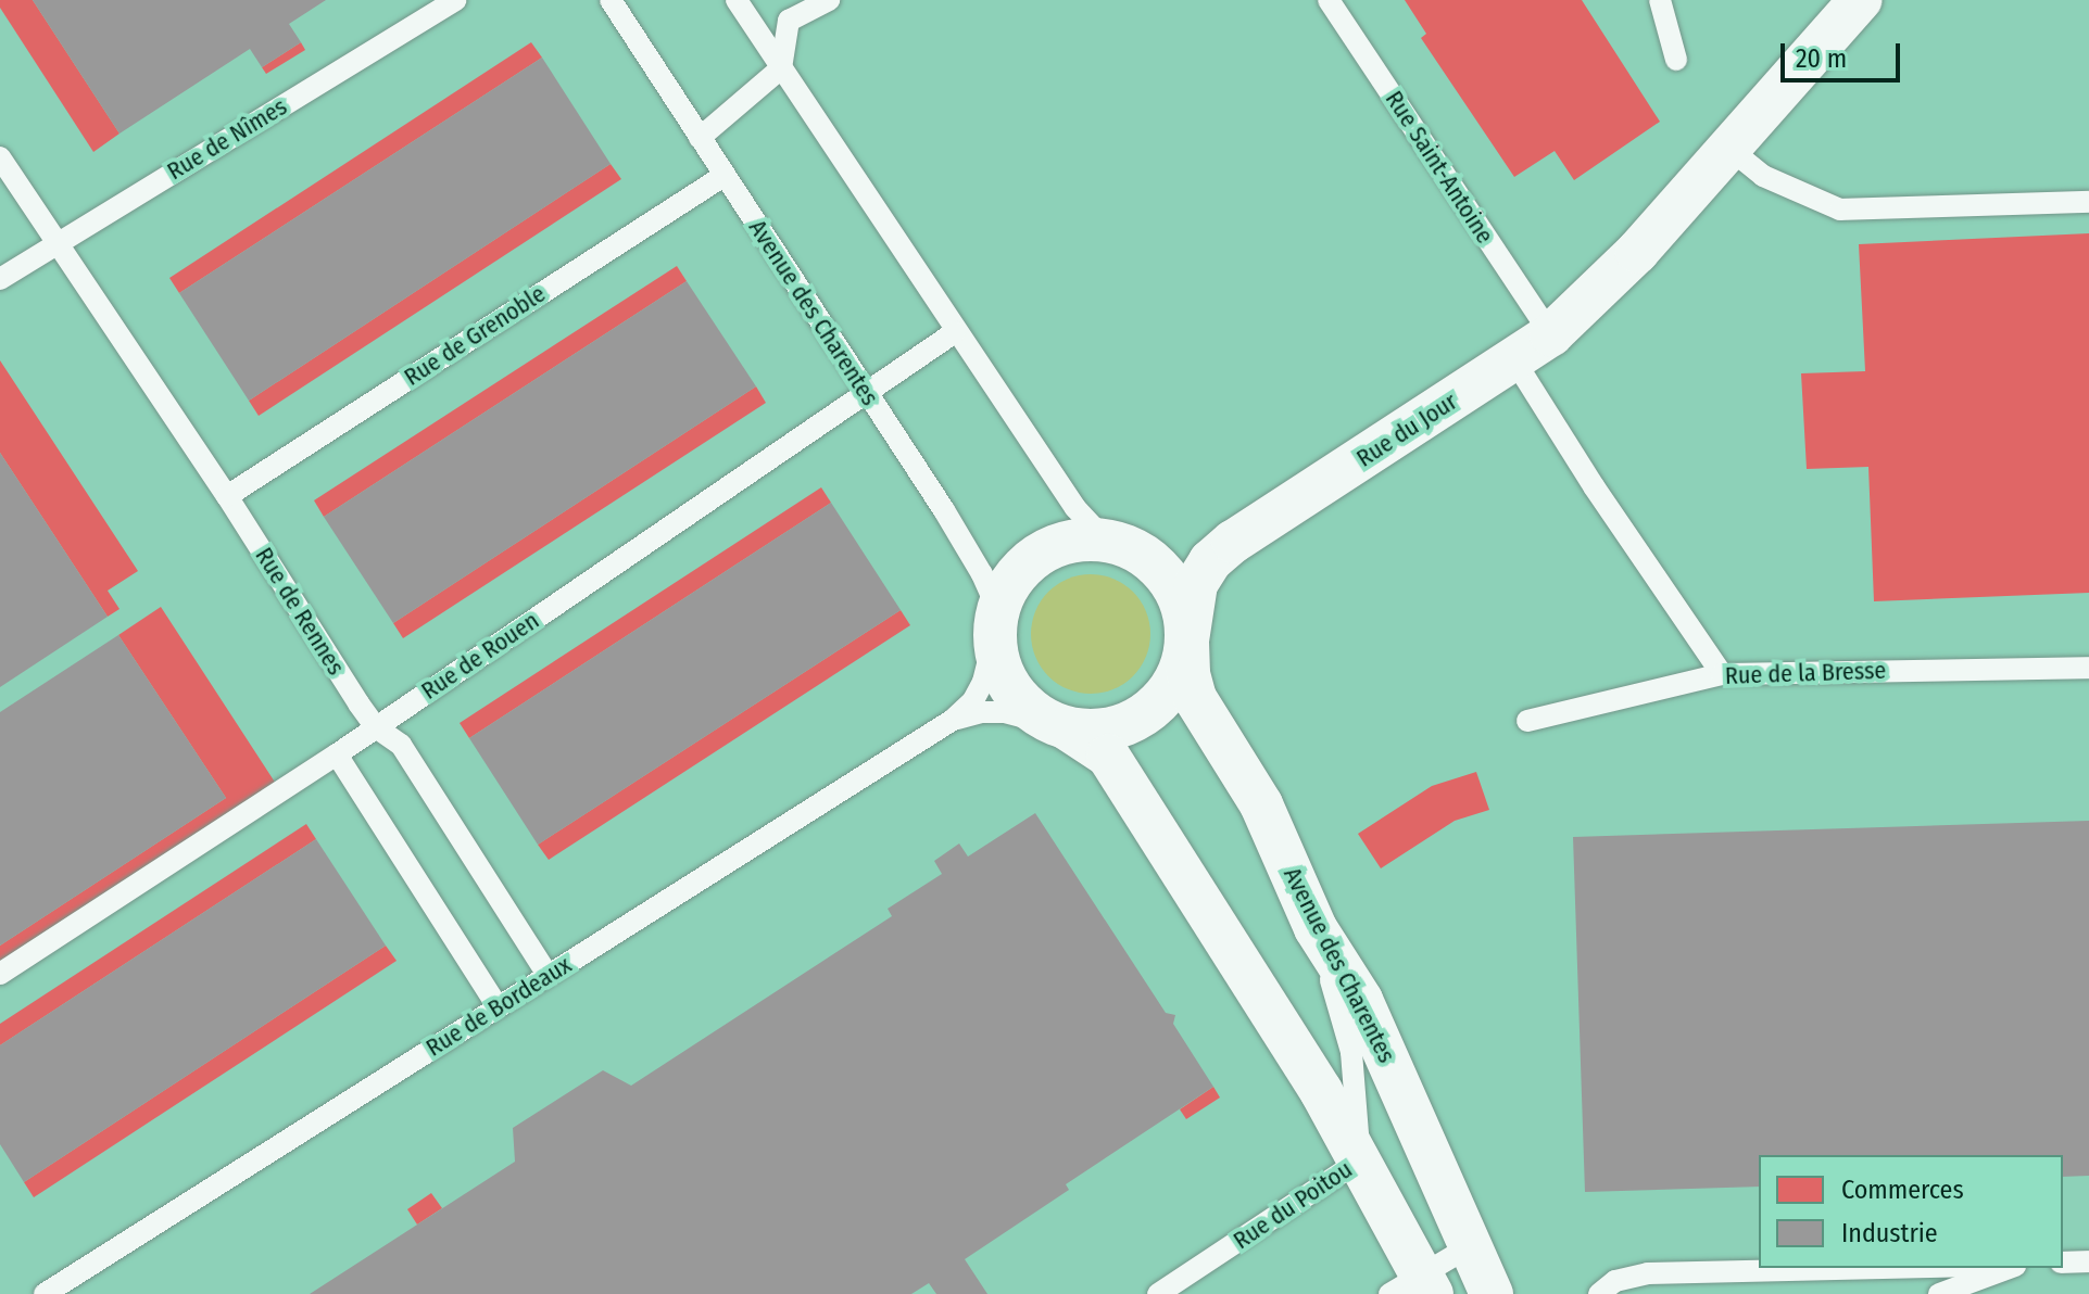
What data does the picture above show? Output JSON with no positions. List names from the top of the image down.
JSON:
{
  "streets": {
    "street": ["Avenue des Charentes", "Rue du Jour"],
    "lane": [
      "Rue de Nîmes",
      "Rue Saint-Antoine",
      "Rue de Grenoble",
      "Rue de Rennes",
      "Rue de Rouen",
      "Rue de la Bresse",
      "Rue de Bordeaux",
      "Rue du Poitou"
    ]
  },
  "crossings": [
    ["Rue de Nîmes", "Rue de Rennes"],
    ["Rue Saint-Antoine", "Rue du Jour"],
    ["Avenue des Charentes", "Rue de Grenoble"],
    ["Avenue des Charentes", "Rue du Jour"],
    ["Avenue des Charentes", "Rue de Rouen"],
    ["Avenue des Charentes", "Rue de Bordeaux"],
    ["Avenue des Charentes", "Rue du Poitou"],
    ["Rue de Grenoble", "Rue de Rennes"],
    ["Rue du Jour", "Rue de Bordeaux"],
    ["Rue de Rennes", "Rue de Rouen"],
    ["Rue de Rennes", "Rue de Bordeaux"]
  ],
  "legend": ["Commerces", "Industrie"],
  "scale_bar": "20 m"
}
